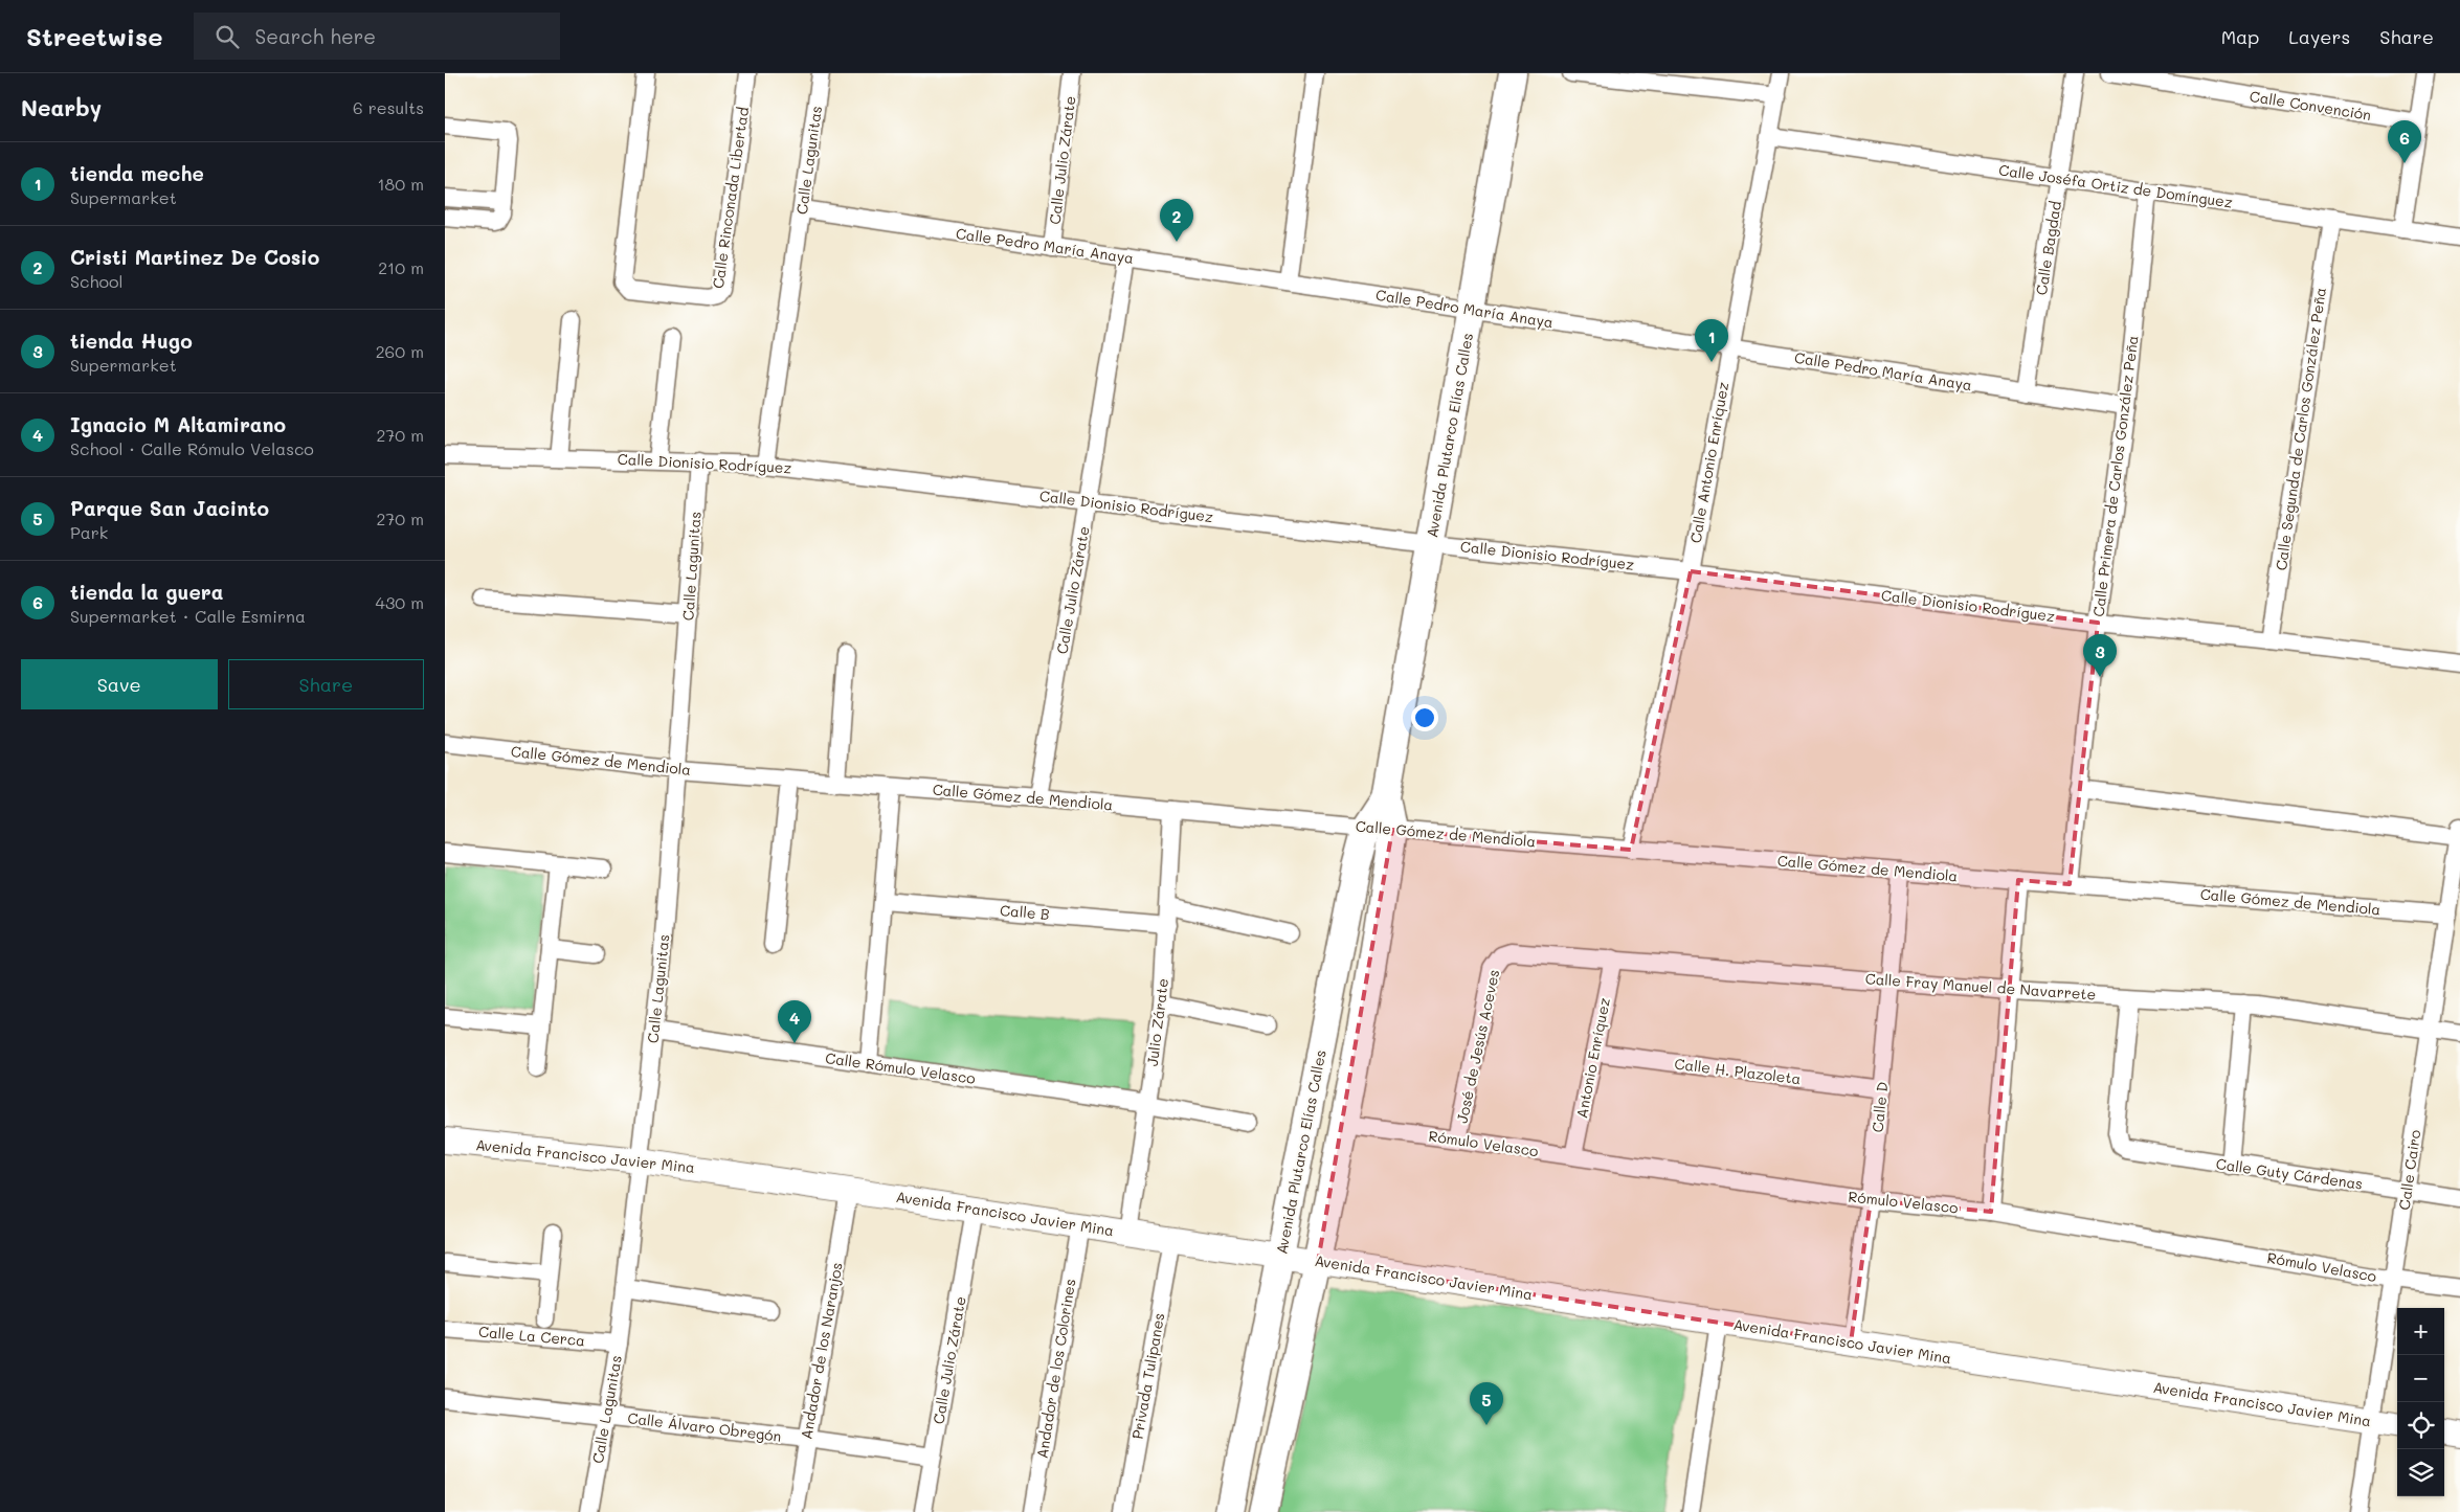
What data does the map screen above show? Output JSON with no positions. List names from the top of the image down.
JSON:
{
  "streets": {
    "main road": ["Avenida Plutarco Elías Calles", "Avenida Francisco Javier Mina"],
    "street": [
      "Calle Convención",
      "Calle Lagunitas",
      "Calle Julio Zárate",
      "Calle Joséfa Ortiz de Domínguez",
      "Calle Rinconada Libertad",
      "Calle Pedro María Anaya",
      "Calle Bagdad",
      "Calle Segunda de Carlos González Peña",
      "Calle Antonio Enríquez",
      "Calle Dionisio Rodríguez",
      "Calle Primera de Carlos González Peña",
      "Calle Gómez de Mendiola",
      "Calle B",
      "Calle Fray Manuel de Navarrete",
      "Julio Zárate",
      "José de Jesús Aceves",
      "Antonio Enríquez",
      "Calle Rómulo Velasco",
      "Calle H. Plazoleta",
      "Calle D",
      "Rómulo Velasco",
      "Calle Cairo",
      "Calle Guty Cárdenas",
      "Calle La Cerca",
      "Andador de los Naranjos",
      "Andador de los Colorines",
      "Privada Tulipanes",
      "Calle Álvaro Obregón"
    ]
  },
  "crossings": [
    ["Calle Lagunitas", "Calle Pedro María Anaya"],
    ["Calle Lagunitas", "Calle Dionisio Rodríguez"],
    ["Calle Lagunitas", "Calle Gómez de Mendiola"],
    ["Calle Lagunitas", "Calle Rómulo Velasco"],
    ["Calle Lagunitas", "Avenida Francisco Javier Mina"],
    ["Calle Lagunitas", "Calle La Cerca"],
    ["Calle Lagunitas", "Calle Álvaro Obregón"],
    ["Calle Julio Zárate", "Calle Pedro María Anaya"],
    ["Calle Julio Zárate", "Calle Dionisio Rodríguez"],
    ["Calle Julio Zárate", "Calle Gómez de Mendiola"],
    ["Calle Julio Zárate", "Avenida Francisco Javier Mina"],
    ["Calle Julio Zárate", "Calle Álvaro Obregón"],
    ["Calle Joséfa Ortiz de Domínguez", "Calle Bagdad"],
    ["Calle Joséfa Ortiz de Domínguez", "Calle Segunda de Carlos González Peña"],
    ["Calle Joséfa Ortiz de Domínguez", "Calle Antonio Enríquez"],
    ["Calle Joséfa Ortiz de Domínguez", "Calle Primera de Carlos González Peña"],
    ["Calle Pedro María Anaya", "Calle Bagdad"],
    ["Calle Pedro María Anaya", "Avenida Plutarco Elías Calles"],
    ["Calle Pedro María Anaya", "Calle Antonio Enríquez"],
    ["Calle Pedro María Anaya", "Calle Primera de Carlos González Peña"],
    ["Calle Segunda de Carlos González Peña", "Calle Dionisio Rodríguez"],
    ["Avenida Plutarco Elías Calles", "Calle Dionisio Rodríguez"],
    ["Avenida Plutarco Elías Calles", "Calle Gómez de Mendiola"],
    ["Avenida Plutarco Elías Calles", "Rómulo Velasco"],
    ["Avenida Plutarco Elías Calles", "Avenida Francisco Javier Mina"],
    ["Calle Antonio Enríquez", "Calle Dionisio Rodríguez"],
    ["Calle Antonio Enríquez", "Calle Gómez de Mendiola"],
    ["Calle Dionisio Rodríguez", "Calle Primera de Carlos González Peña"],
    ["Calle Primera de Carlos González Peña", "Calle Gómez de Mendiola"],
    ["Calle Gómez de Mendiola", "Julio Zárate"],
    ["Calle Gómez de Mendiola", "Calle D"],
    ["Calle Gómez de Mendiola", "Calle Cairo"],
    ["Calle B", "Julio Zárate"],
    ["Calle Fray Manuel de Navarrete", "José de Jesús Aceves"],
    ["Calle Fray Manuel de Navarrete", "Antonio Enríquez"],
    ["Calle Fray Manuel de Navarrete", "Calle D"],
    ["Calle Fray Manuel de Navarrete", "Calle Cairo"],
    ["Calle Fray Manuel de Navarrete", "Calle Guty Cárdenas"],
    ["Julio Zárate", "Calle Rómulo Velasco"],
    ["Julio Zárate", "Avenida Francisco Javier Mina"],
    ["José de Jesús Aceves", "Rómulo Velasco"],
    ["Antonio Enríquez", "Calle H. Plazoleta"],
    ["Antonio Enríquez", "Rómulo Velasco"],
    ["Calle H. Plazoleta", "Calle D"],
    ["Calle D", "Rómulo Velasco"],
    ["Calle D", "Avenida Francisco Javier Mina"],
    ["Rómulo Velasco", "Calle Cairo"],
    ["Avenida Francisco Javier Mina", "Calle Cairo"],
    ["Avenida Francisco Javier Mina", "Andador de los Naranjos"],
    ["Avenida Francisco Javier Mina", "Andador de los Colorines"],
    ["Avenida Francisco Javier Mina", "Privada Tulipanes"],
    ["Calle Cairo", "Calle Guty Cárdenas"],
    ["Andador de los Naranjos", "Calle Álvaro Obregón"]
  ],
  "page": {
    "header": "Streetwise",
    "search": "Search here",
    "nav": ["Map", "Layers", "Share"],
    "heading": ["Nearby", "6 results"],
    "pins": [
      "6",
      "2",
      "1",
      "3",
      "4",
      "5"
    ],
    "list": [
      {
        "mark": "1",
        "name": "tienda meche",
        "note": "Supermarket",
        "value": "180 m"
      },
      {
        "mark": "2",
        "name": "Cristi Martinez De Cosio",
        "note": "School",
        "value": "210 m"
      },
      {
        "mark": "3",
        "name": "tienda Hugo",
        "note": "Supermarket",
        "value": "260 m"
      },
      {
        "mark": "4",
        "name": "Ignacio M Altamirano",
        "note": "School · Calle Rómulo Velasco",
        "value": "270 m"
      },
      {
        "mark": "5",
        "name": "Parque San Jacinto",
        "note": "Park",
        "value": "270 m"
      },
      {
        "mark": "6",
        "name": "tienda la guera",
        "note": "Supermarket · Calle Esmirna",
        "value": "430 m"
      }
    ],
    "buttons": ["Save", "Share"],
    "map_buttons": ["+", "−"]
  }
}
